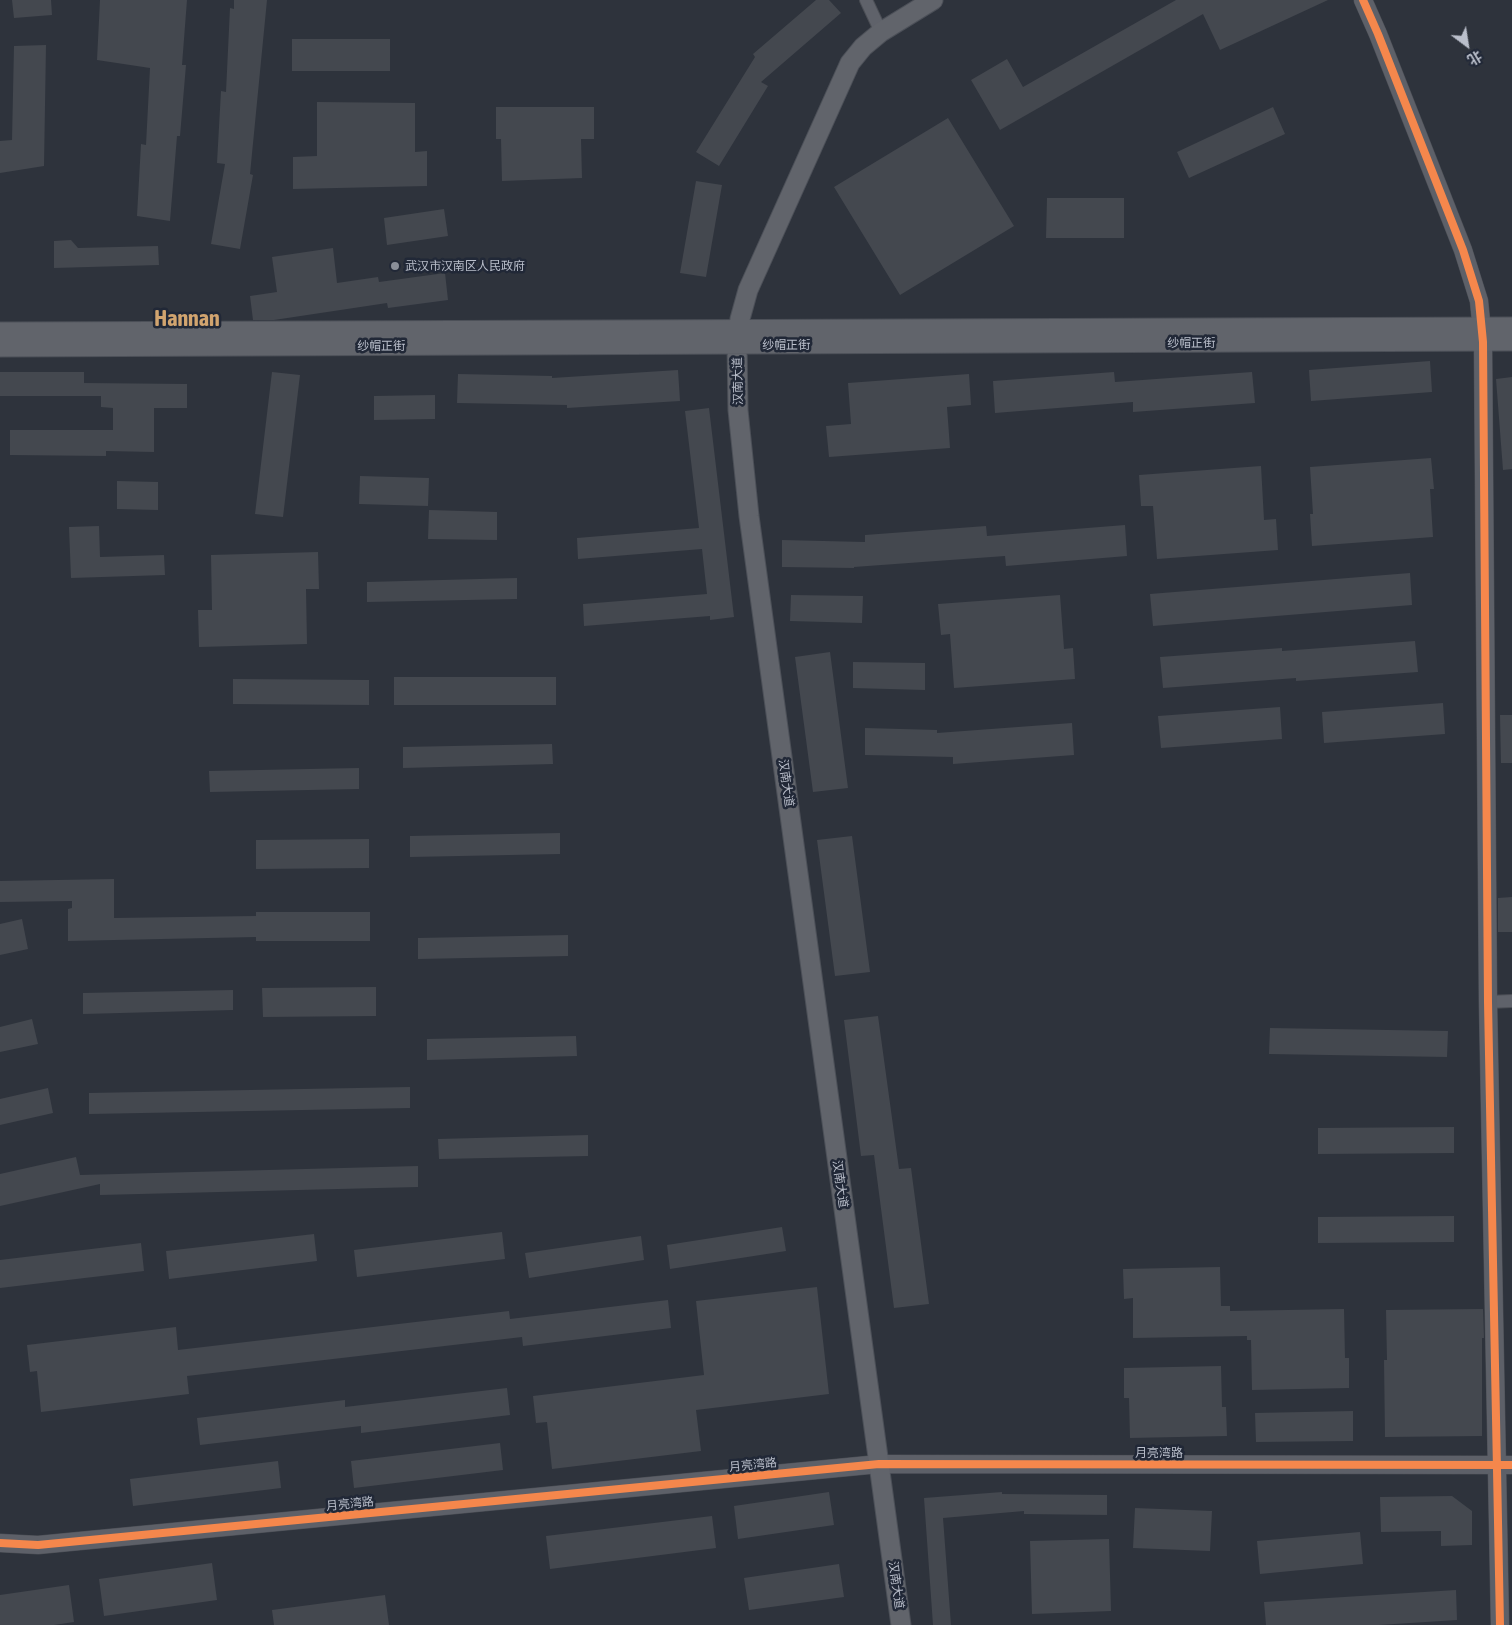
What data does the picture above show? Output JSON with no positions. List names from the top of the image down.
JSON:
{
  "streets": {
    "main road": ["纱帽正街", "汉南大道"],
    "street": ["月亮湾路"]
  },
  "crossings": [
    ["纱帽正街", "汉南大道"],
    ["汉南大道", "月亮湾路"]
  ],
  "districts": ["Hannan"],
  "places": ["武汉市汉南区人民政府"],
  "north": "bottom right"
}
